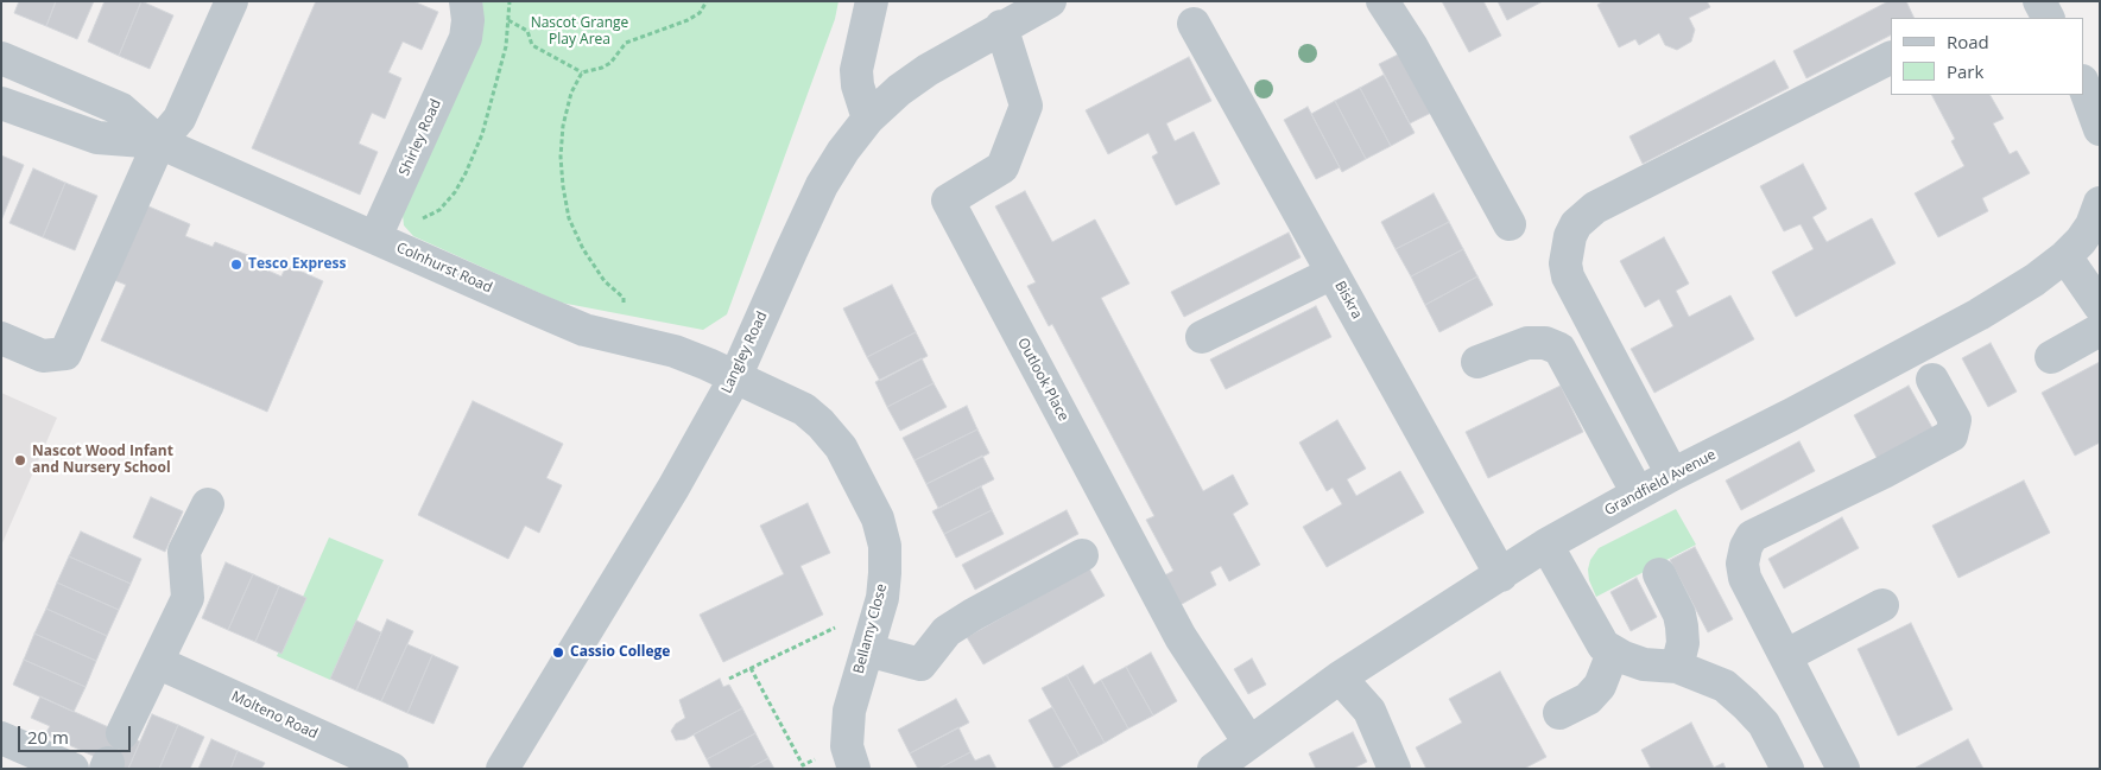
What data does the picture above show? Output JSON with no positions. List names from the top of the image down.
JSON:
{
  "streets": {
    "street": [
      "Shirley Road",
      "Colnhurst Road",
      "Biskra",
      "Langley Road",
      "Outlook Place",
      "Grandfield Avenue",
      "Bellamy Close",
      "Molteno Road"
    ]
  },
  "crossings": [
    ["Shirley Road", "Colnhurst Road"],
    ["Colnhurst Road", "Langley Road"],
    ["Colnhurst Road", "Bellamy Close"],
    ["Biskra", "Grandfield Avenue"],
    ["Langley Road", "Outlook Place"],
    ["Langley Road", "Bellamy Close"],
    ["Outlook Place", "Grandfield Avenue"]
  ],
  "parks": ["Nascot Grange Play Area"],
  "places": ["Tesco Express", "Nascot Wood Infant and Nursery School", "Cassio College"],
  "legend": ["Road", "Park"],
  "scale_bar": "20 m"
}
